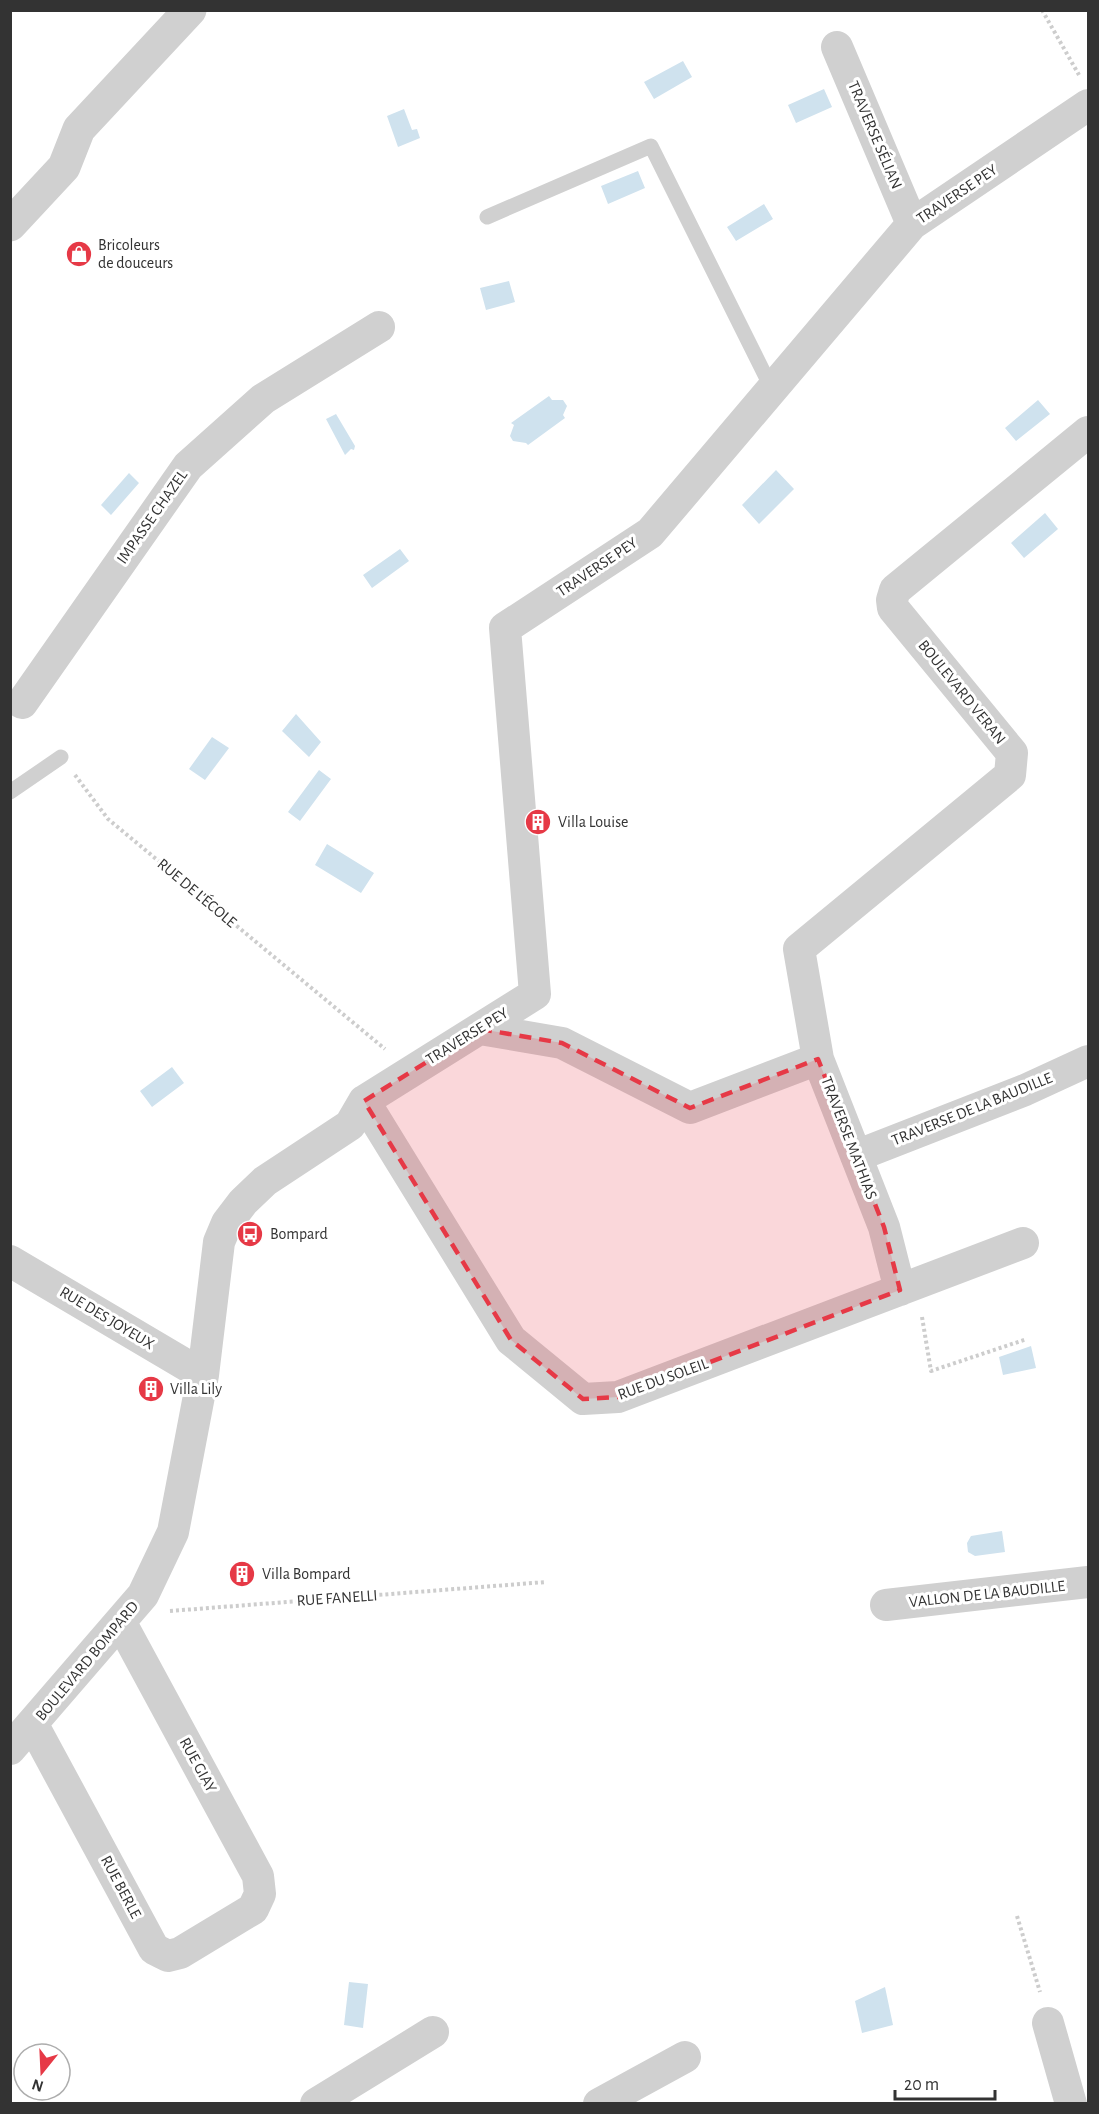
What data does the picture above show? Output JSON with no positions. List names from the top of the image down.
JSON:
{
  "streets": {
    "street": [
      "TRAVERSE SÉLIAN",
      "TRAVERSE PEY",
      "IMPASSE CHAZEL",
      "BOULEVARD VERAN",
      "TRAVERSE DE LA BAUDILLE",
      "TRAVERSE MATHIAS",
      "RUE DES JOYEUX",
      "RUE DU SOLEIL",
      "VALLON DE LA BAUDILLE",
      "BOULEVARD BOMPARD",
      "RUE GIAY",
      "RUE BERLE"
    ],
    "path": ["RUE DE L'ÉCOLE", "RUE FANELLI"]
  },
  "crossings": [
    ["TRAVERSE SÉLIAN", "TRAVERSE PEY"],
    ["TRAVERSE PEY", "RUE DE L'ÉCOLE"],
    ["TRAVERSE PEY", "TRAVERSE MATHIAS"],
    ["TRAVERSE PEY", "RUE DU SOLEIL"],
    ["TRAVERSE PEY", "BOULEVARD BOMPARD"],
    ["BOULEVARD VERAN", "TRAVERSE MATHIAS"],
    ["TRAVERSE DE LA BAUDILLE", "TRAVERSE MATHIAS"],
    ["TRAVERSE MATHIAS", "RUE DU SOLEIL"],
    ["RUE DES JOYEUX", "BOULEVARD BOMPARD"],
    ["RUE DU SOLEIL", "BOULEVARD BOMPARD"],
    ["RUE FANELLI", "BOULEVARD BOMPARD"],
    ["RUE FANELLI", "RUE GIAY"],
    ["BOULEVARD BOMPARD", "RUE GIAY"],
    ["BOULEVARD BOMPARD", "RUE BERLE"],
    ["RUE GIAY", "RUE BERLE"]
  ],
  "places": {
    "shop": ["Bricoleurs de douceurs"],
    "building": ["Villa Louise", "Villa Lily", "Villa Bompard"],
    "bus stop": ["Bompard"]
  },
  "scale_bar": "20 m",
  "north": "bottom"
}
